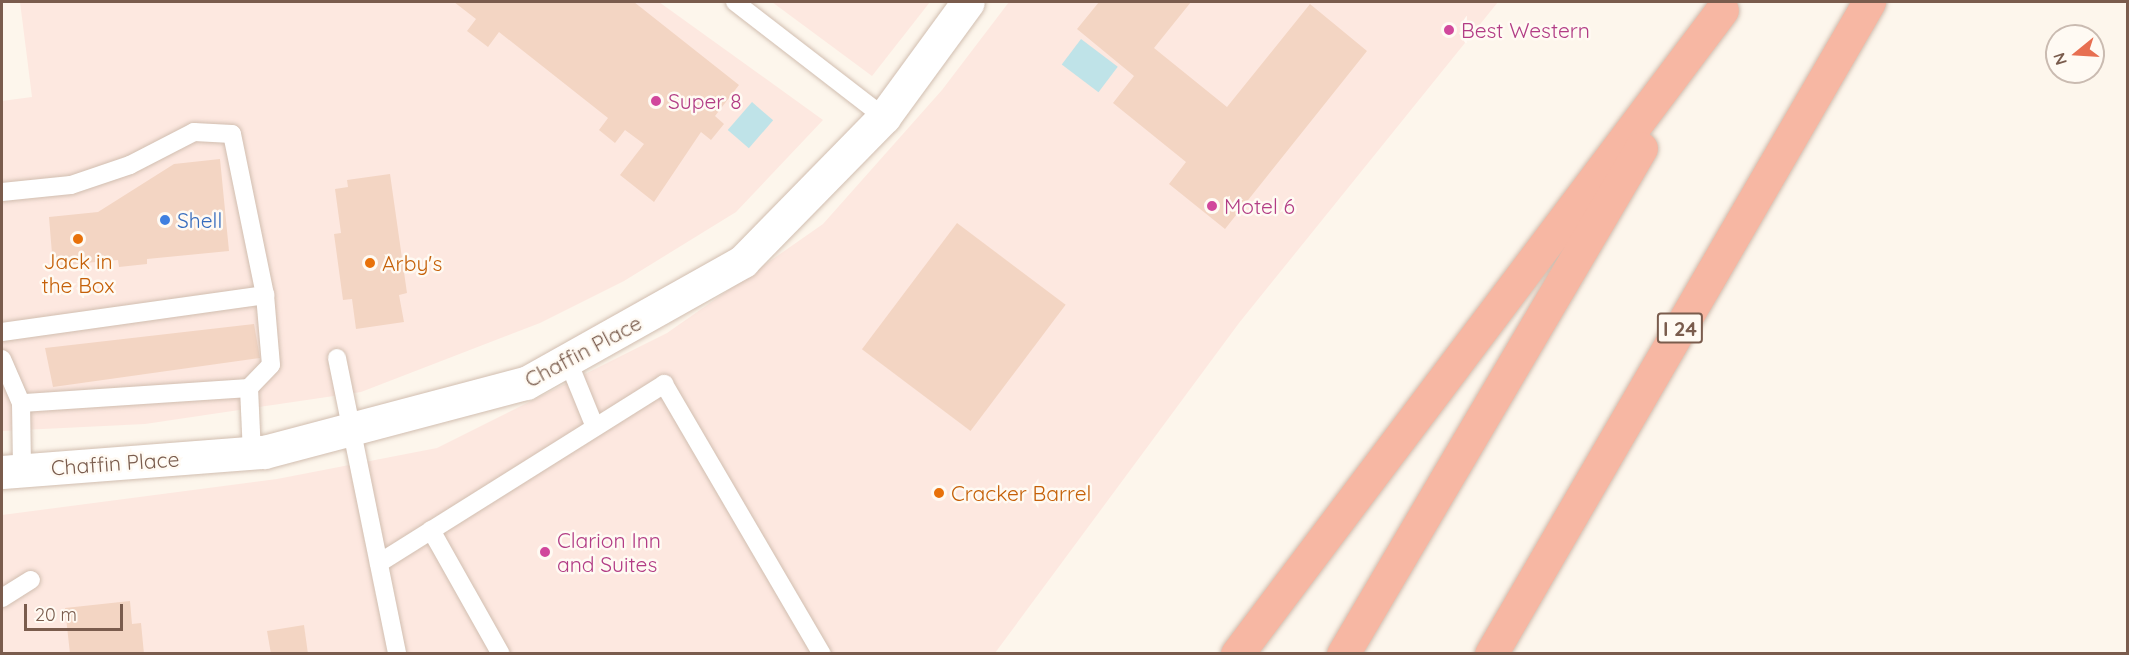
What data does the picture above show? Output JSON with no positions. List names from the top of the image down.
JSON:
{
  "streets": {
    "highway": ["I 24"],
    "street": ["Chaffin Place"]
  },
  "places": [
    "Best Western",
    "Super 8",
    "Motel 6",
    "Shell",
    "Jack in the Box",
    "Arby's",
    "Cracker Barrel",
    "Clarion Inn and Suites"
  ],
  "scale_bar": "20 m",
  "north": "left"
}
